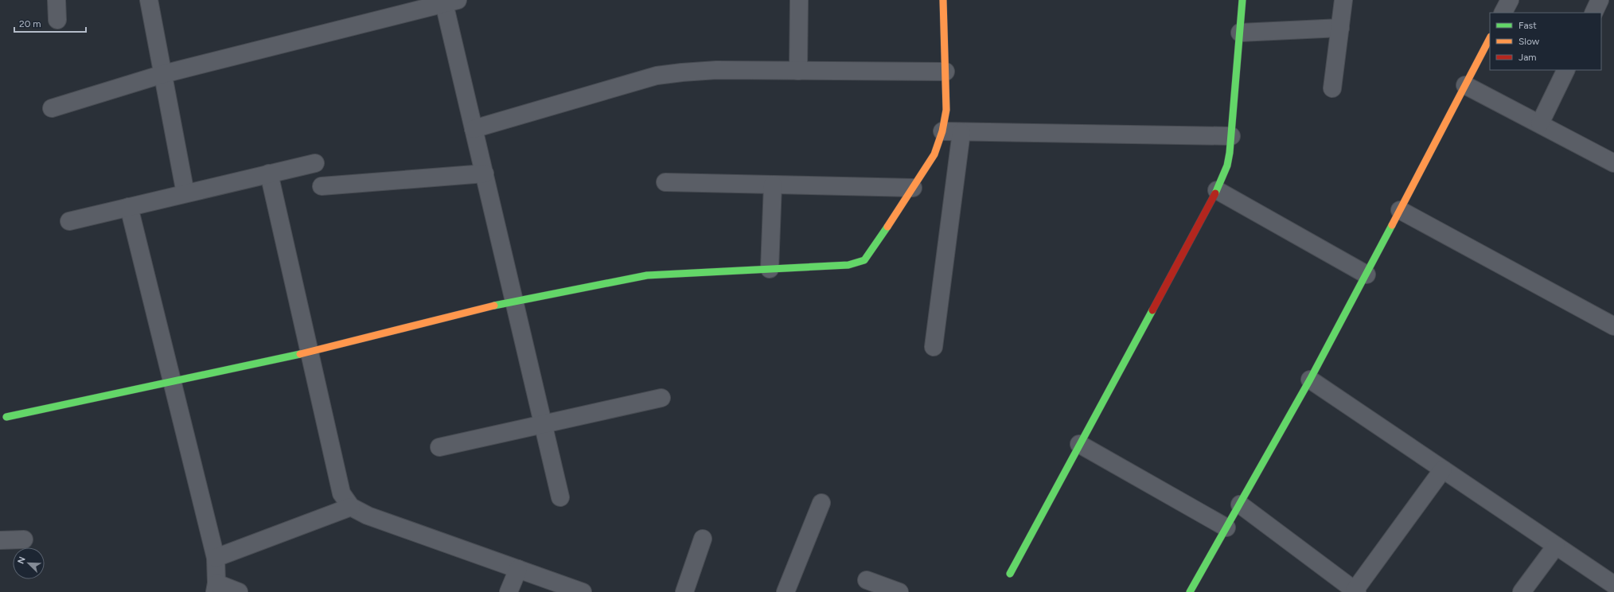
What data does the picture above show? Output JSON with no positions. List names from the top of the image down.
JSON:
{
  "legend": ["Fast", "Slow", "Jam"],
  "scale_bar": "20 m",
  "north": "top left"
}
